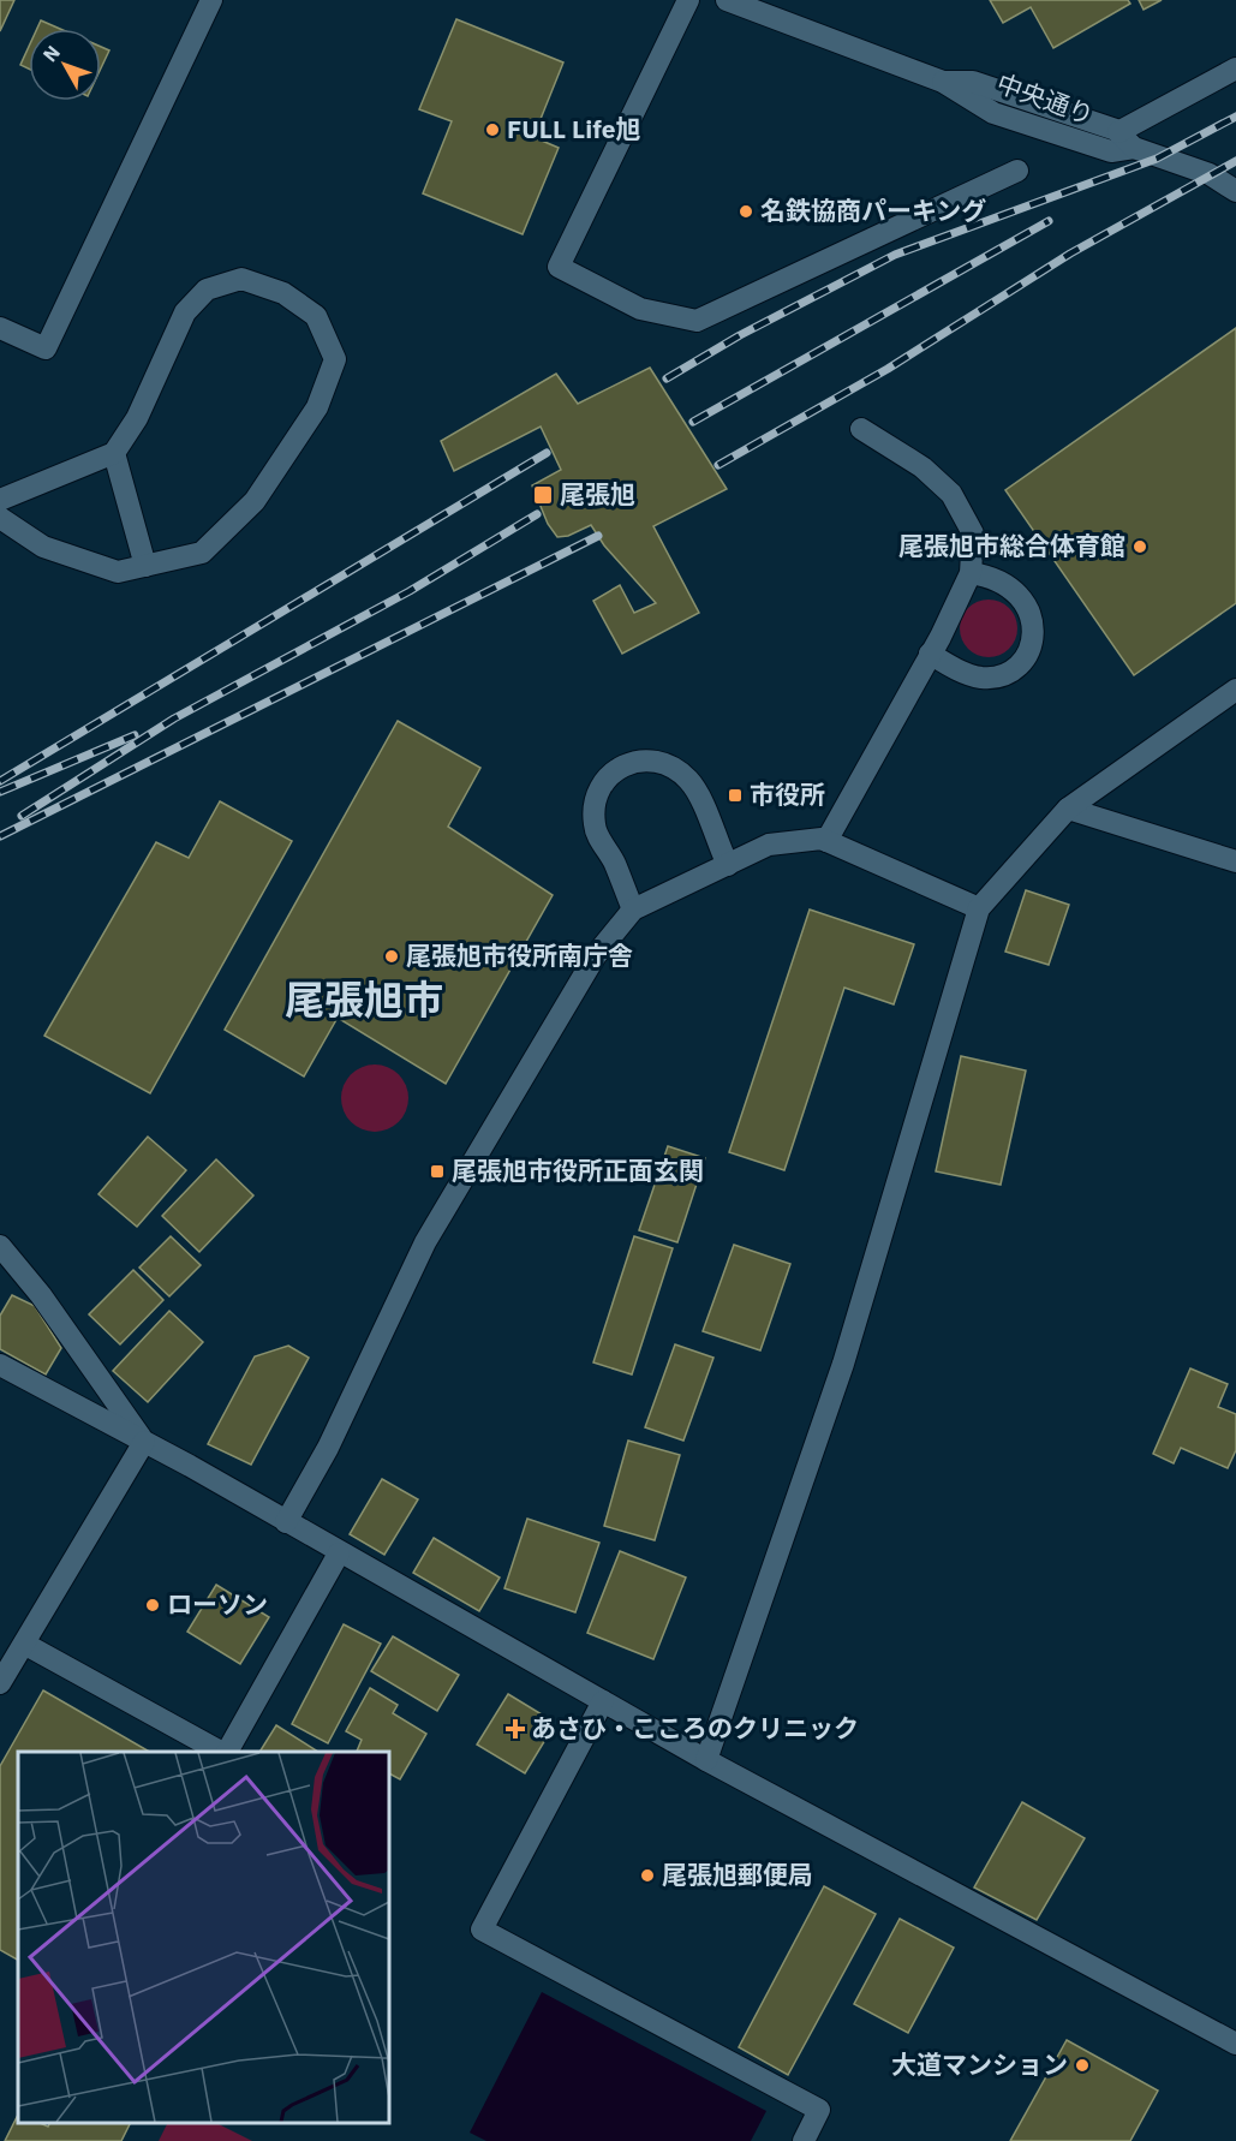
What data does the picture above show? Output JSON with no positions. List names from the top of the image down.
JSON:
{
  "streets": {
    "street": ["中央通り"]
  },
  "districts": ["尾張旭市"],
  "places": {
    "other": [
      "FULL Life旭",
      "名鉄協商パーキング",
      "尾張旭市総合体育館",
      "尾張旭市役所南庁舎",
      "ローソン",
      "尾張旭郵便局",
      "大道マンション"
    ],
    "transit": ["尾張旭", "市役所", "尾張旭市役所正面玄関"],
    "health": ["あさひ・こころのクリニック"]
  },
  "north": "top left"
}
